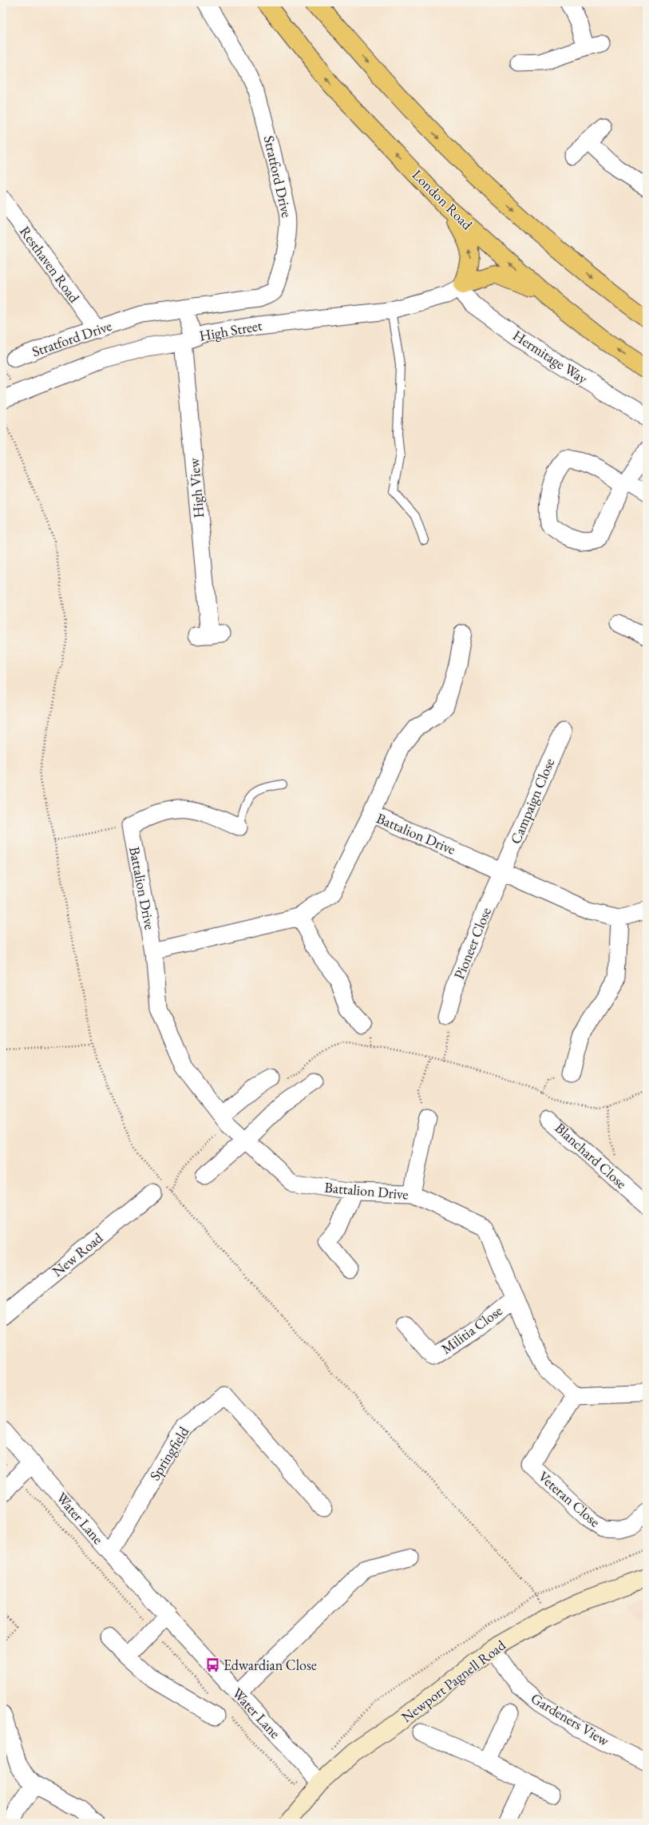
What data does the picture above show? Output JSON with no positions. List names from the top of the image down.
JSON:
{
  "streets": {
    "highway": ["London Road"],
    "main road": ["Newport Pagnell Road"],
    "street": [
      "Stratford Drive",
      "Resthaven Road",
      "High Street",
      "Hermitage Way",
      "High View",
      "Campaign Close",
      "Battalion Drive",
      "Pioneer Close",
      "Blanchard Close",
      "New Road",
      "Militia Close",
      "Springfield",
      "Veteran Close",
      "Water Lane",
      "Gardeners View"
    ]
  },
  "crossings": [
    ["Stratford Drive", "Resthaven Road"],
    ["High Street", "Hermitage Way"],
    ["High Street", "High View"],
    ["Campaign Close", "Battalion Drive"],
    ["Campaign Close", "Pioneer Close"],
    ["Battalion Drive", "Pioneer Close"],
    ["Battalion Drive", "Militia Close"],
    ["Battalion Drive", "Veteran Close"],
    ["Springfield", "Water Lane"],
    ["Water Lane", "Newport Pagnell Road"],
    ["Newport Pagnell Road", "Gardeners View"]
  ],
  "places": {
    "bus stop": ["Edwardian Close"]
  }
}
